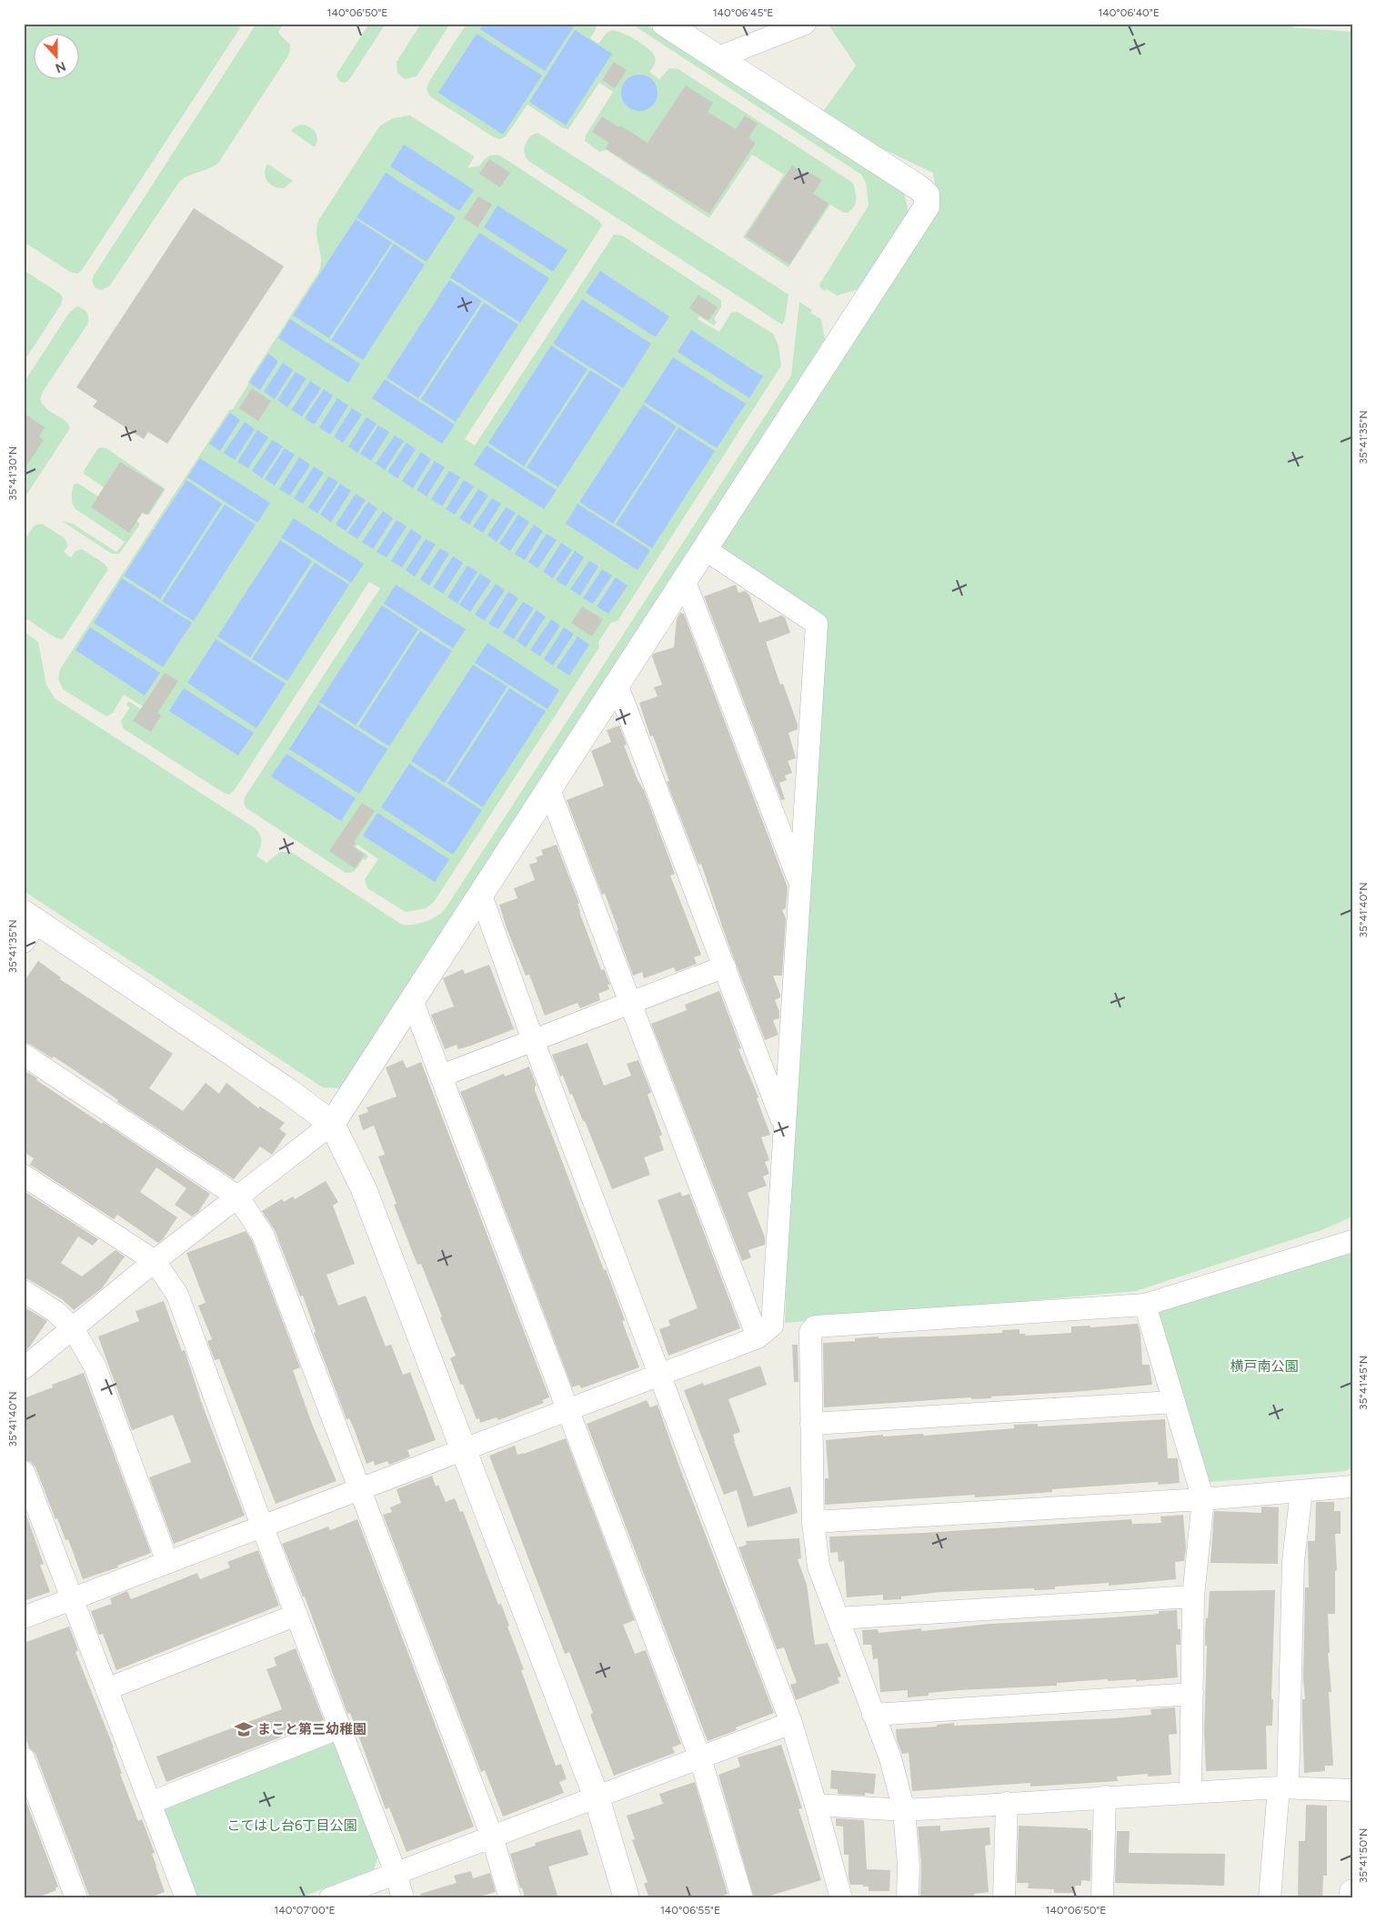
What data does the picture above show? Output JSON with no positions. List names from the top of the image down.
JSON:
{
  "parks": ["横戸南公園", "こてはし台6丁目公園"],
  "places": {
    "school or university": ["まこと第三幼稚園"]
  },
  "north": "bottom",
  "coordinates": [
    "140°06'50\"E",
    "140°06'45\"E",
    "140°06'40\"E",
    "35°41'35\"N",
    "35°41'30\"N",
    "35°41'40\"N",
    "35°41'45\"N",
    "35°41'50\"N",
    "140°07'00\"E",
    "140°06'55\"E"
  ]
}
